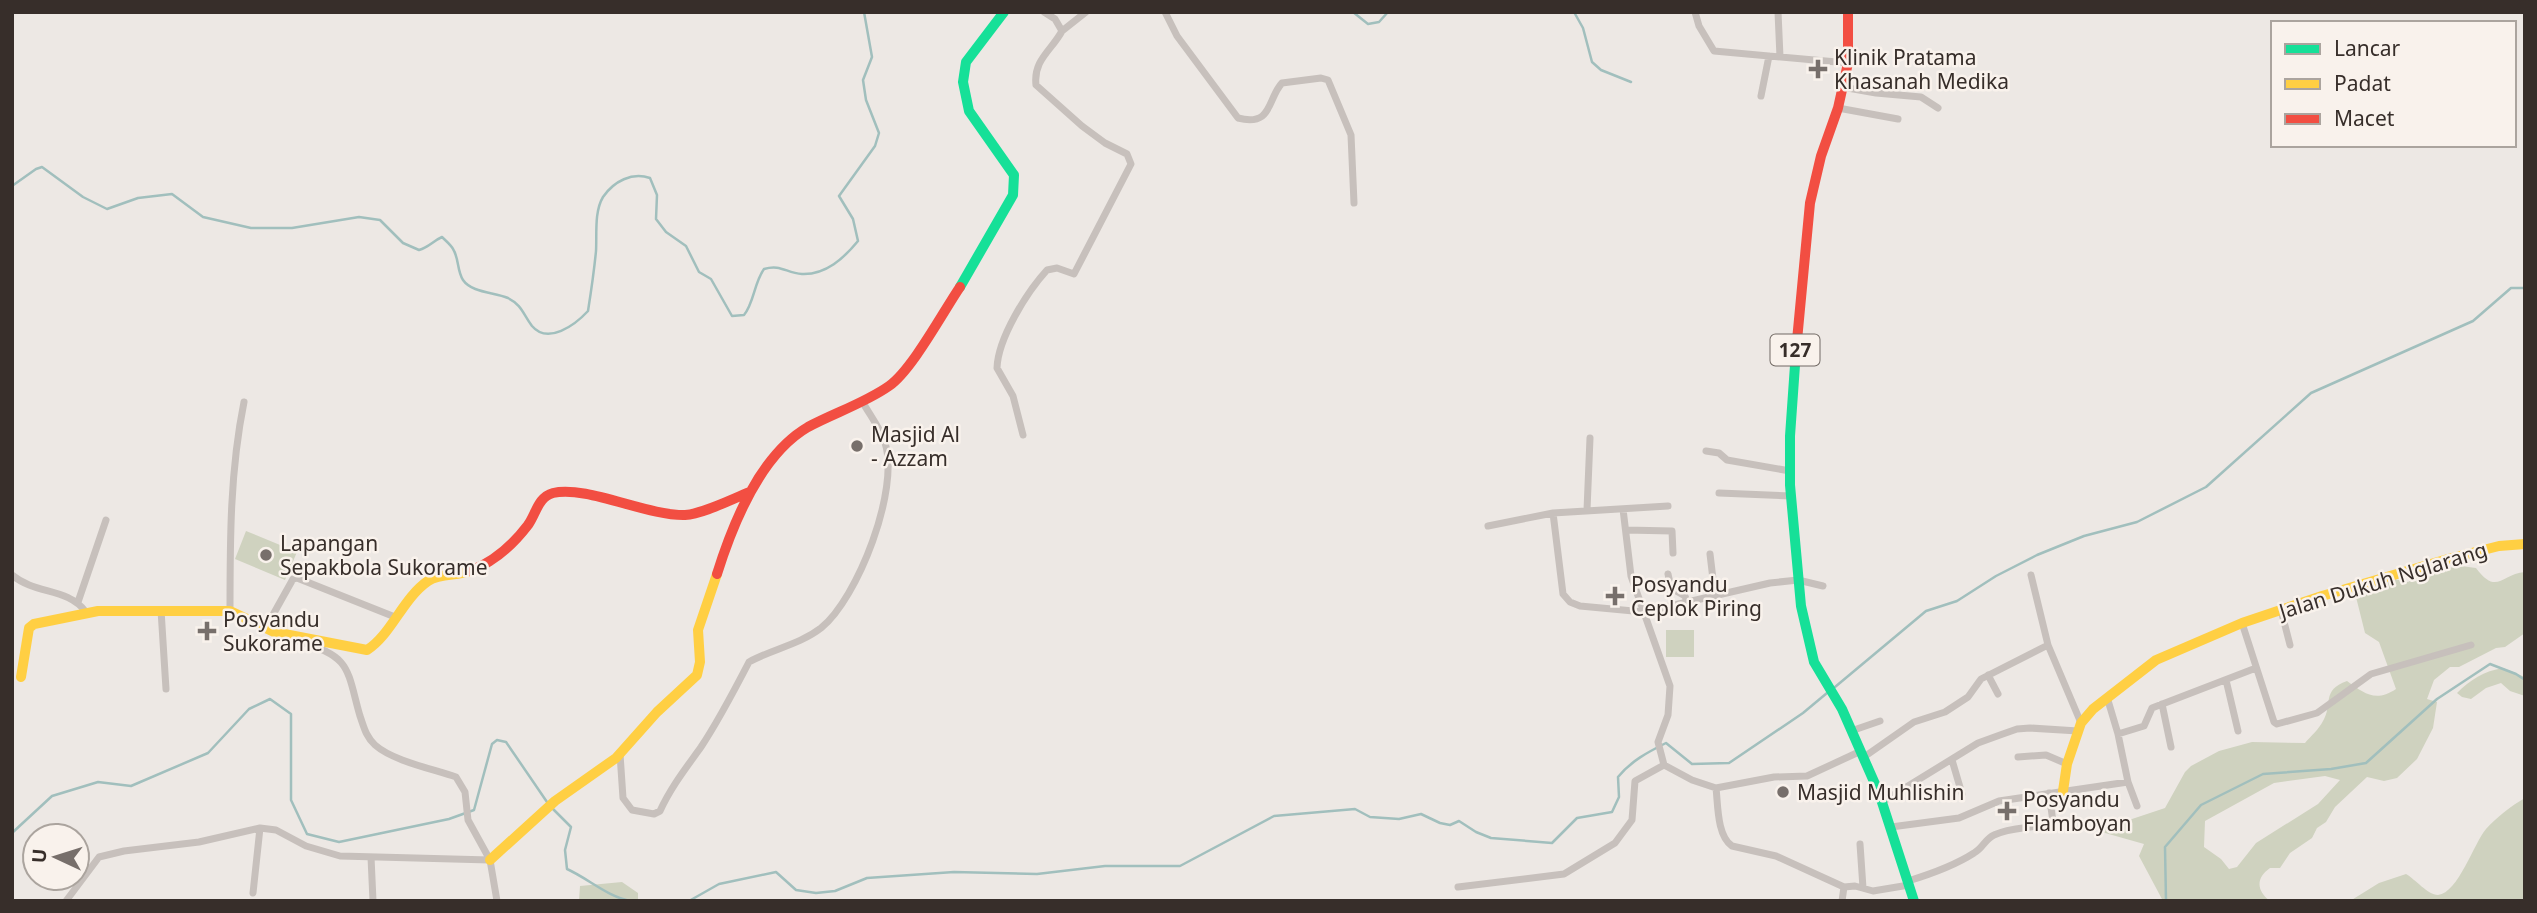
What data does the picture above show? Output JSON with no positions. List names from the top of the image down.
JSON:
{
  "streets": {
    "street": ["127", "Jalan Dukuh Nglarang"]
  },
  "places": {
    "health": [
      "Klinik Pratama Khasanah Medika",
      "Posyandu Ceplok Piring",
      "Posyandu Sukorame",
      "Posyandu Flamboyan"
    ],
    "other": ["Masjid Al - Azzam", "Lapangan Sepakbola Sukorame", "Masjid Muhlishin"]
  },
  "legend": ["Lancar", "Padat", "Macet"],
  "north": "left"
}
